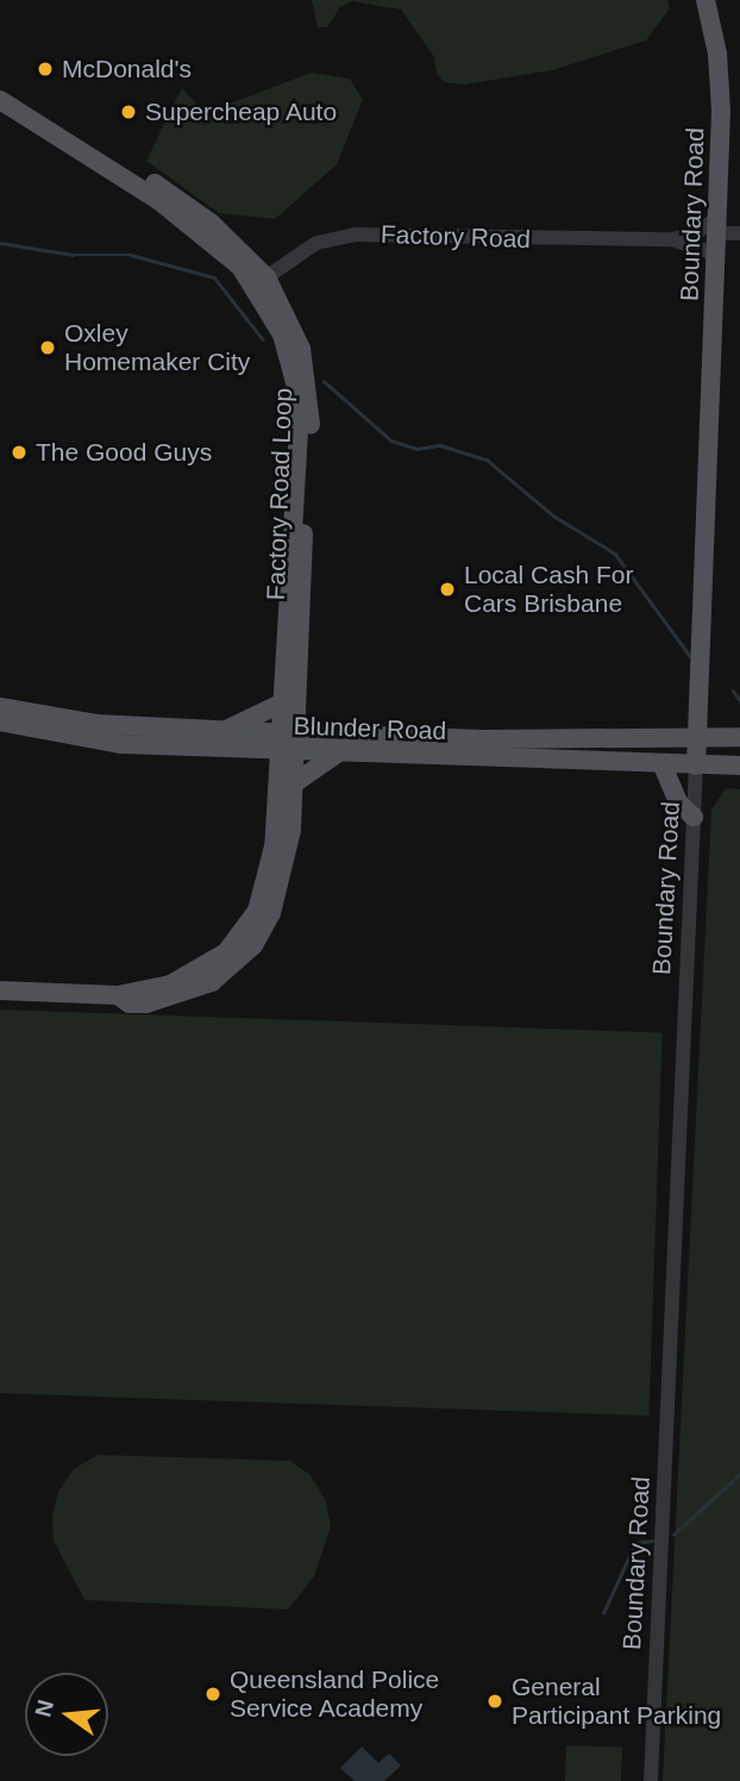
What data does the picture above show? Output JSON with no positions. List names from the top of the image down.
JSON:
{
  "streets": {
    "main road": ["Boundary Road", "Factory Road Loop", "Blunder Road"],
    "street": ["Factory Road"]
  },
  "crossings": [
    ["Boundary Road", "Factory Road"],
    ["Boundary Road", "Blunder Road"],
    ["Factory Road", "Factory Road Loop"],
    ["Factory Road Loop", "Blunder Road"]
  ],
  "places": [
    "McDonald's",
    "Supercheap Auto",
    "Oxley Homemaker City",
    "The Good Guys",
    "Local Cash For Cars Brisbane",
    "Queensland Police Service Academy",
    "General Participant Parking"
  ],
  "north": "left"
}
